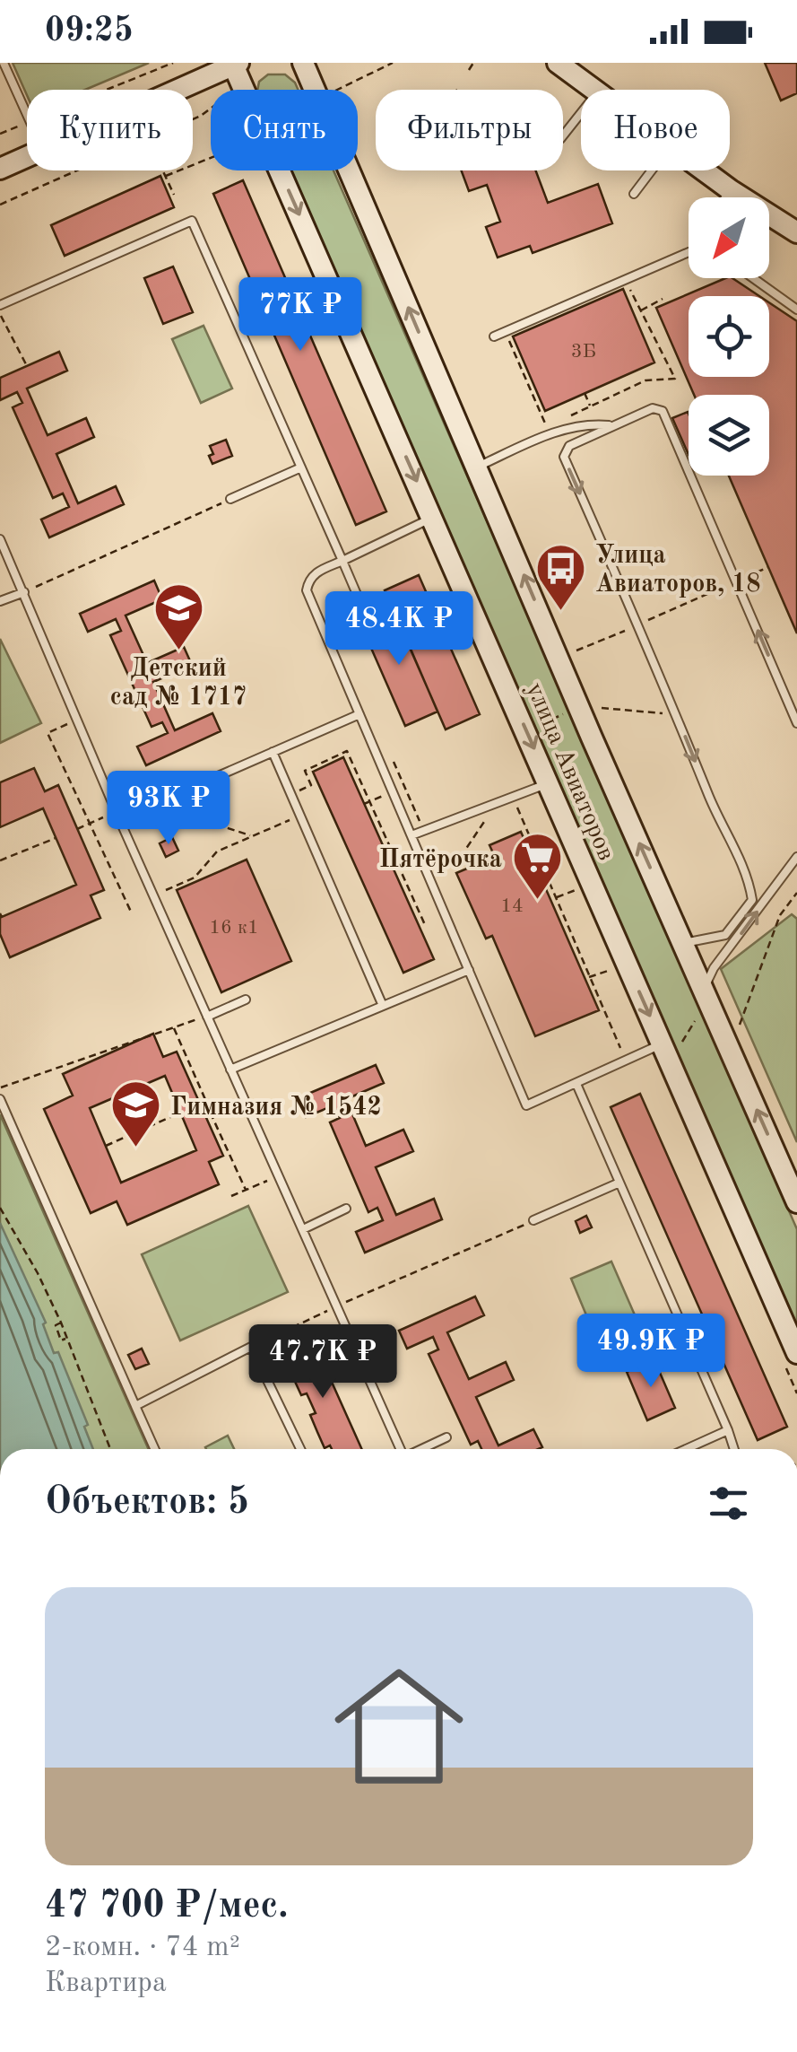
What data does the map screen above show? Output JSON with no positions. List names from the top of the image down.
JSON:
{
  "streets": {
    "street": ["улица Авиаторов"]
  },
  "places": {
    "bus stop": ["Улица Авиаторов, 18"],
    "school or university": ["Детский сад № 1717", "Гимназия № 1542"],
    "supermarket": ["Пятёрочка"]
  },
  "house_numbers": ["3Б", "14", "16 к1"],
  "north": "bottom left",
  "page": {
    "status": "09:25",
    "chip": [
      "Купить",
      "Снять",
      "Фильтры",
      "Новое"
    ],
    "price": [
      "77K ₽",
      "48.4K ₽",
      "93K ₽",
      "49.9K ₽",
      "47.7K ₽"
    ],
    "heading": "Объектов: 5",
    "list": [
      {
        "name": "47 700 ₽/мес.",
        "note": "2-комн. · 74 m² · Квартира"
      }
    ]
  }
}
